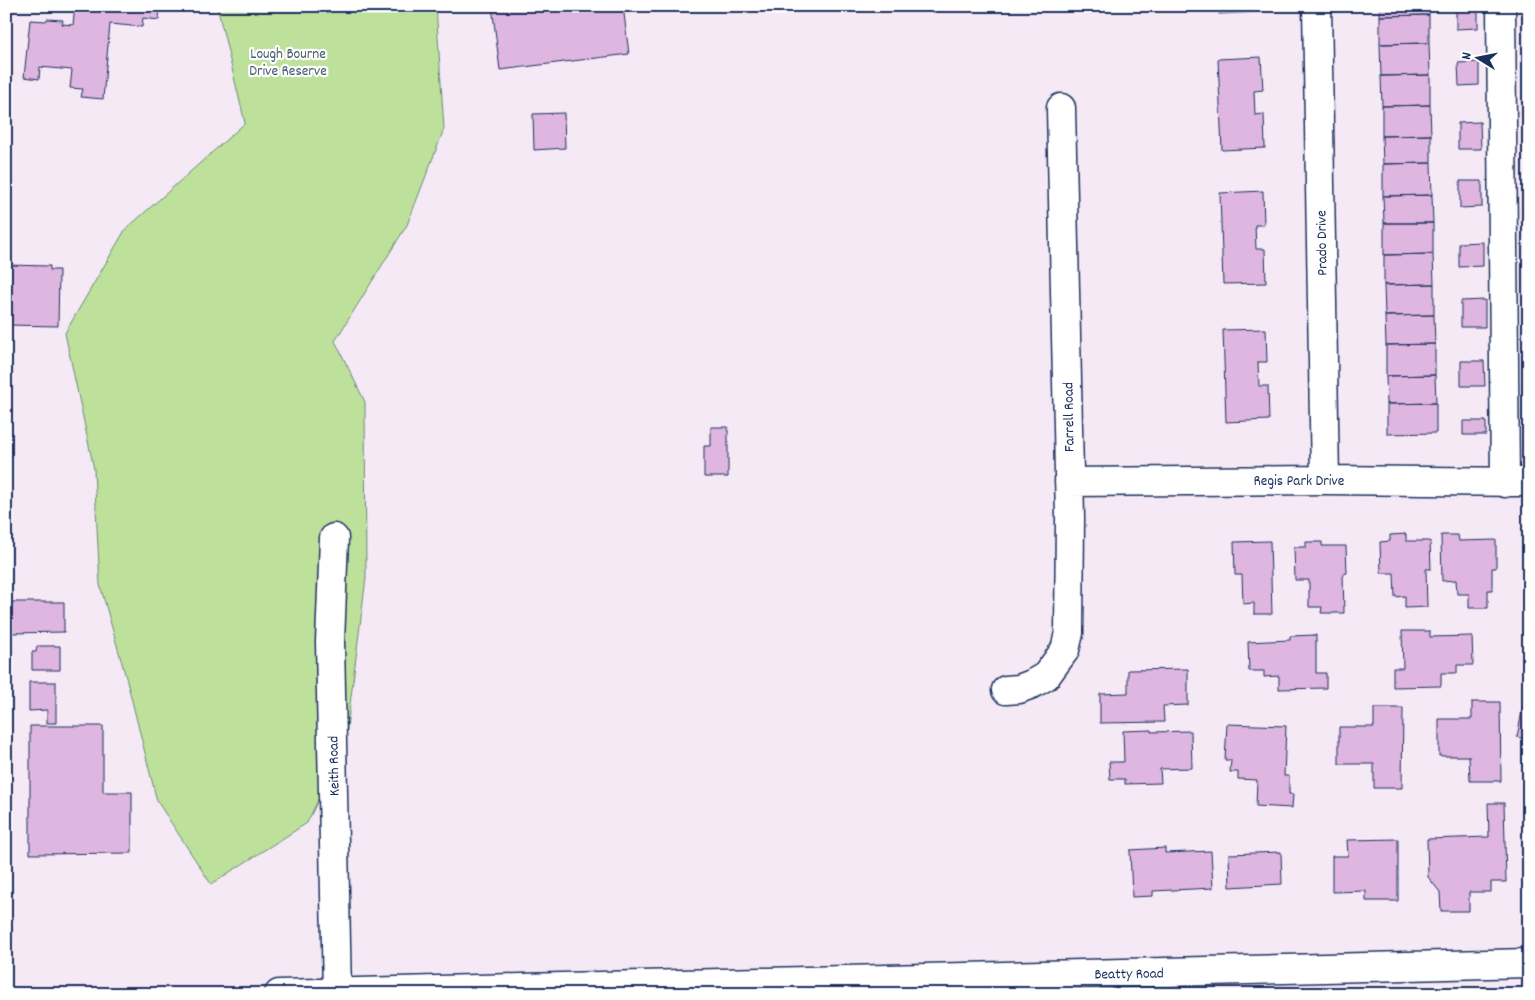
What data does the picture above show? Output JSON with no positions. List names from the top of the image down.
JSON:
{
  "streets": {
    "street": [
      "Prado Drive",
      "Farrell Road",
      "Regis Park Drive",
      "Keith Road",
      "Beatty Road"
    ]
  },
  "crossings": [
    ["Prado Drive", "Regis Park Drive"],
    ["Farrell Road", "Regis Park Drive"],
    ["Keith Road", "Beatty Road"]
  ],
  "parks": ["Lough Bourne Drive Reserve"],
  "north": "left"
}
